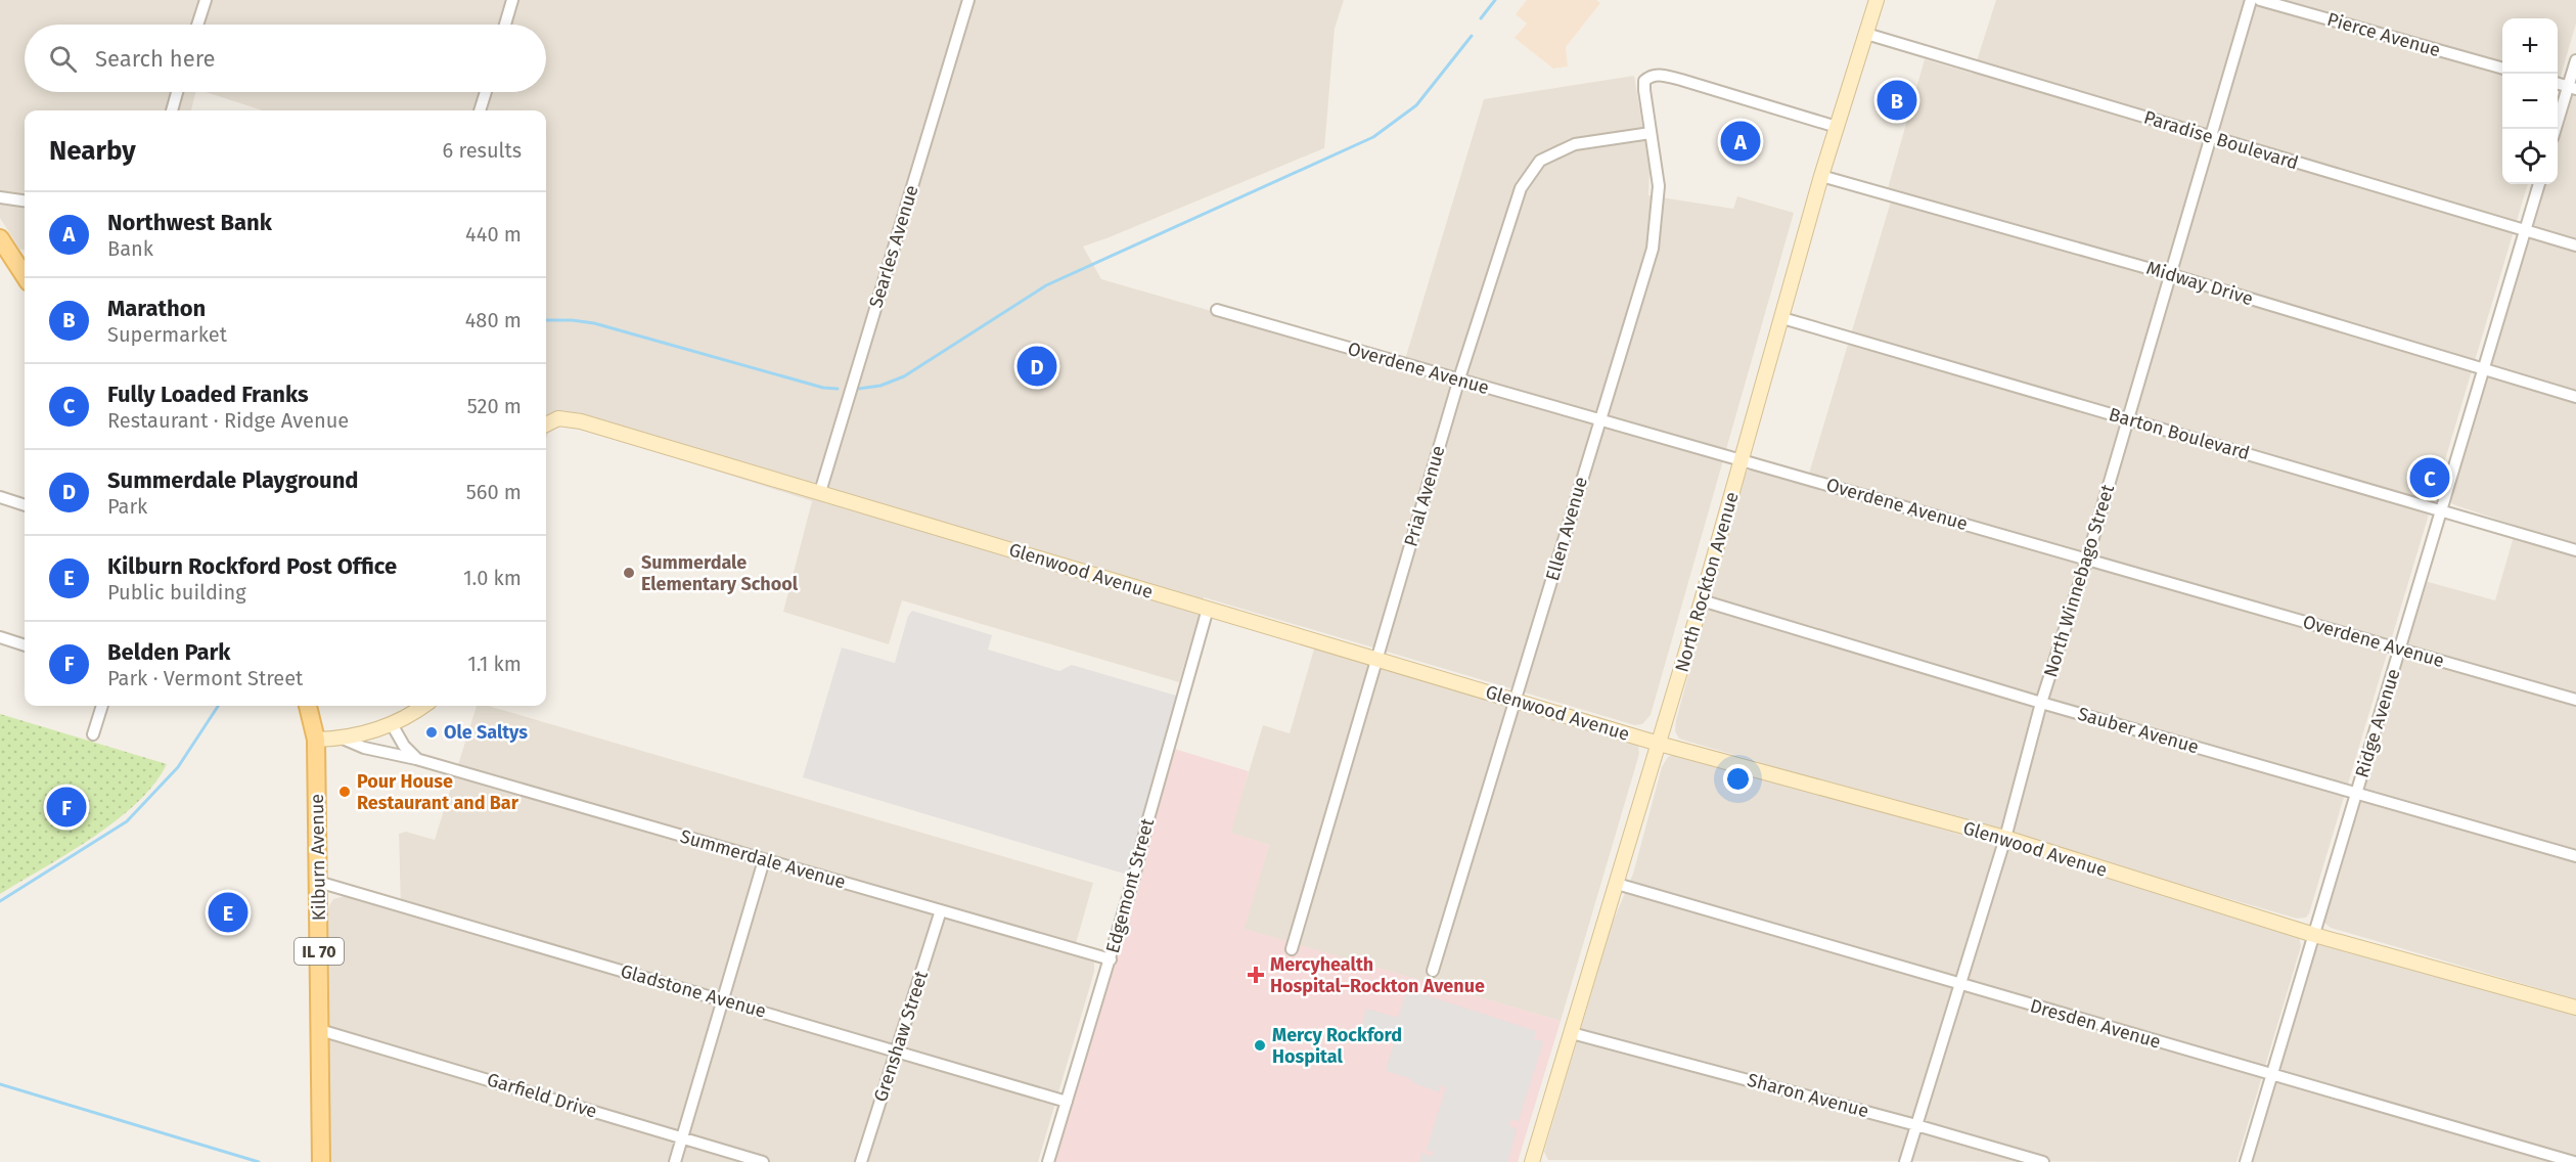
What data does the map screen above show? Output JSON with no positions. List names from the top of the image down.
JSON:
{
  "streets": {
    "main road": ["Kilburn Avenue", "IL 70"],
    "street": [
      "Pierce Avenue",
      "Paradise Boulevard",
      "Searles Avenue",
      "Midway Drive",
      "Overdene Avenue",
      "Barton Boulevard",
      "Prial Avenue",
      "Ellen Avenue",
      "Glenwood Avenue",
      "North Winnebago Street",
      "North Rockton Avenue",
      "Ridge Avenue",
      "Sauber Avenue",
      "Summerdale Avenue",
      "Edgemont Street",
      "Gladstone Avenue",
      "Dresden Avenue",
      "Grenshaw Street",
      "Garfield Drive",
      "Sharon Avenue"
    ]
  },
  "crossings": [
    ["Paradise Boulevard", "North Winnebago Street"],
    ["Paradise Boulevard", "North Rockton Avenue"],
    ["Paradise Boulevard", "Ridge Avenue"],
    ["Searles Avenue", "Glenwood Avenue"],
    ["Midway Drive", "North Winnebago Street"],
    ["Midway Drive", "North Rockton Avenue"],
    ["Midway Drive", "Ridge Avenue"],
    ["Overdene Avenue", "Prial Avenue"],
    ["Overdene Avenue", "Ellen Avenue"],
    ["Overdene Avenue", "North Winnebago Street"],
    ["Overdene Avenue", "North Rockton Avenue"],
    ["Overdene Avenue", "Ridge Avenue"],
    ["Barton Boulevard", "North Winnebago Street"],
    ["Barton Boulevard", "North Rockton Avenue"],
    ["Barton Boulevard", "Ridge Avenue"],
    ["Prial Avenue", "Ellen Avenue"],
    ["Prial Avenue", "Glenwood Avenue"],
    ["Ellen Avenue", "Glenwood Avenue"],
    ["Ellen Avenue", "North Rockton Avenue"],
    ["Glenwood Avenue", "North Winnebago Street"],
    ["Glenwood Avenue", "North Rockton Avenue"],
    ["Glenwood Avenue", "Ridge Avenue"],
    ["Glenwood Avenue", "Edgemont Street"],
    ["North Winnebago Street", "Sauber Avenue"],
    ["North Winnebago Street", "Dresden Avenue"],
    ["North Winnebago Street", "Sharon Avenue"],
    ["North Rockton Avenue", "Sauber Avenue"],
    ["North Rockton Avenue", "Dresden Avenue"],
    ["North Rockton Avenue", "Sharon Avenue"],
    ["Ridge Avenue", "Sauber Avenue"],
    ["Ridge Avenue", "Dresden Avenue"],
    ["Kilburn Avenue", "Gladstone Avenue"],
    ["Kilburn Avenue", "Garfield Drive"],
    ["Summerdale Avenue", "Edgemont Street"],
    ["Summerdale Avenue", "Grenshaw Street"],
    ["Edgemont Street", "Gladstone Avenue"],
    ["Gladstone Avenue", "Grenshaw Street"]
  ],
  "places": {
    "other": [
      "Summerdale Elementary School",
      "Ole Saltys",
      "Pour House Restaurant and Bar",
      "Mercy Rockford Hospital"
    ],
    "health": ["Mercyhealth Hospital–Rockton Avenue"]
  },
  "page": {
    "map_buttons": ["+", "−"],
    "search": "Search here",
    "pins": [
      "B",
      "A",
      "D",
      "C",
      "F",
      "E"
    ],
    "heading": ["Nearby", "6 results"],
    "list": [
      {
        "mark": "A",
        "name": "Northwest Bank",
        "note": "Bank",
        "value": "440 m"
      },
      {
        "mark": "B",
        "name": "Marathon",
        "note": "Supermarket",
        "value": "480 m"
      },
      {
        "mark": "C",
        "name": "Fully Loaded Franks",
        "note": "Restaurant · Ridge Avenue",
        "value": "520 m"
      },
      {
        "mark": "D",
        "name": "Summerdale Playground",
        "note": "Park",
        "value": "560 m"
      },
      {
        "mark": "E",
        "name": "Kilburn Rockford Post Office",
        "note": "Public building",
        "value": "1.0 km"
      },
      {
        "mark": "F",
        "name": "Belden Park",
        "note": "Park · Vermont Street",
        "value": "1.1 km"
      }
    ]
  }
}
